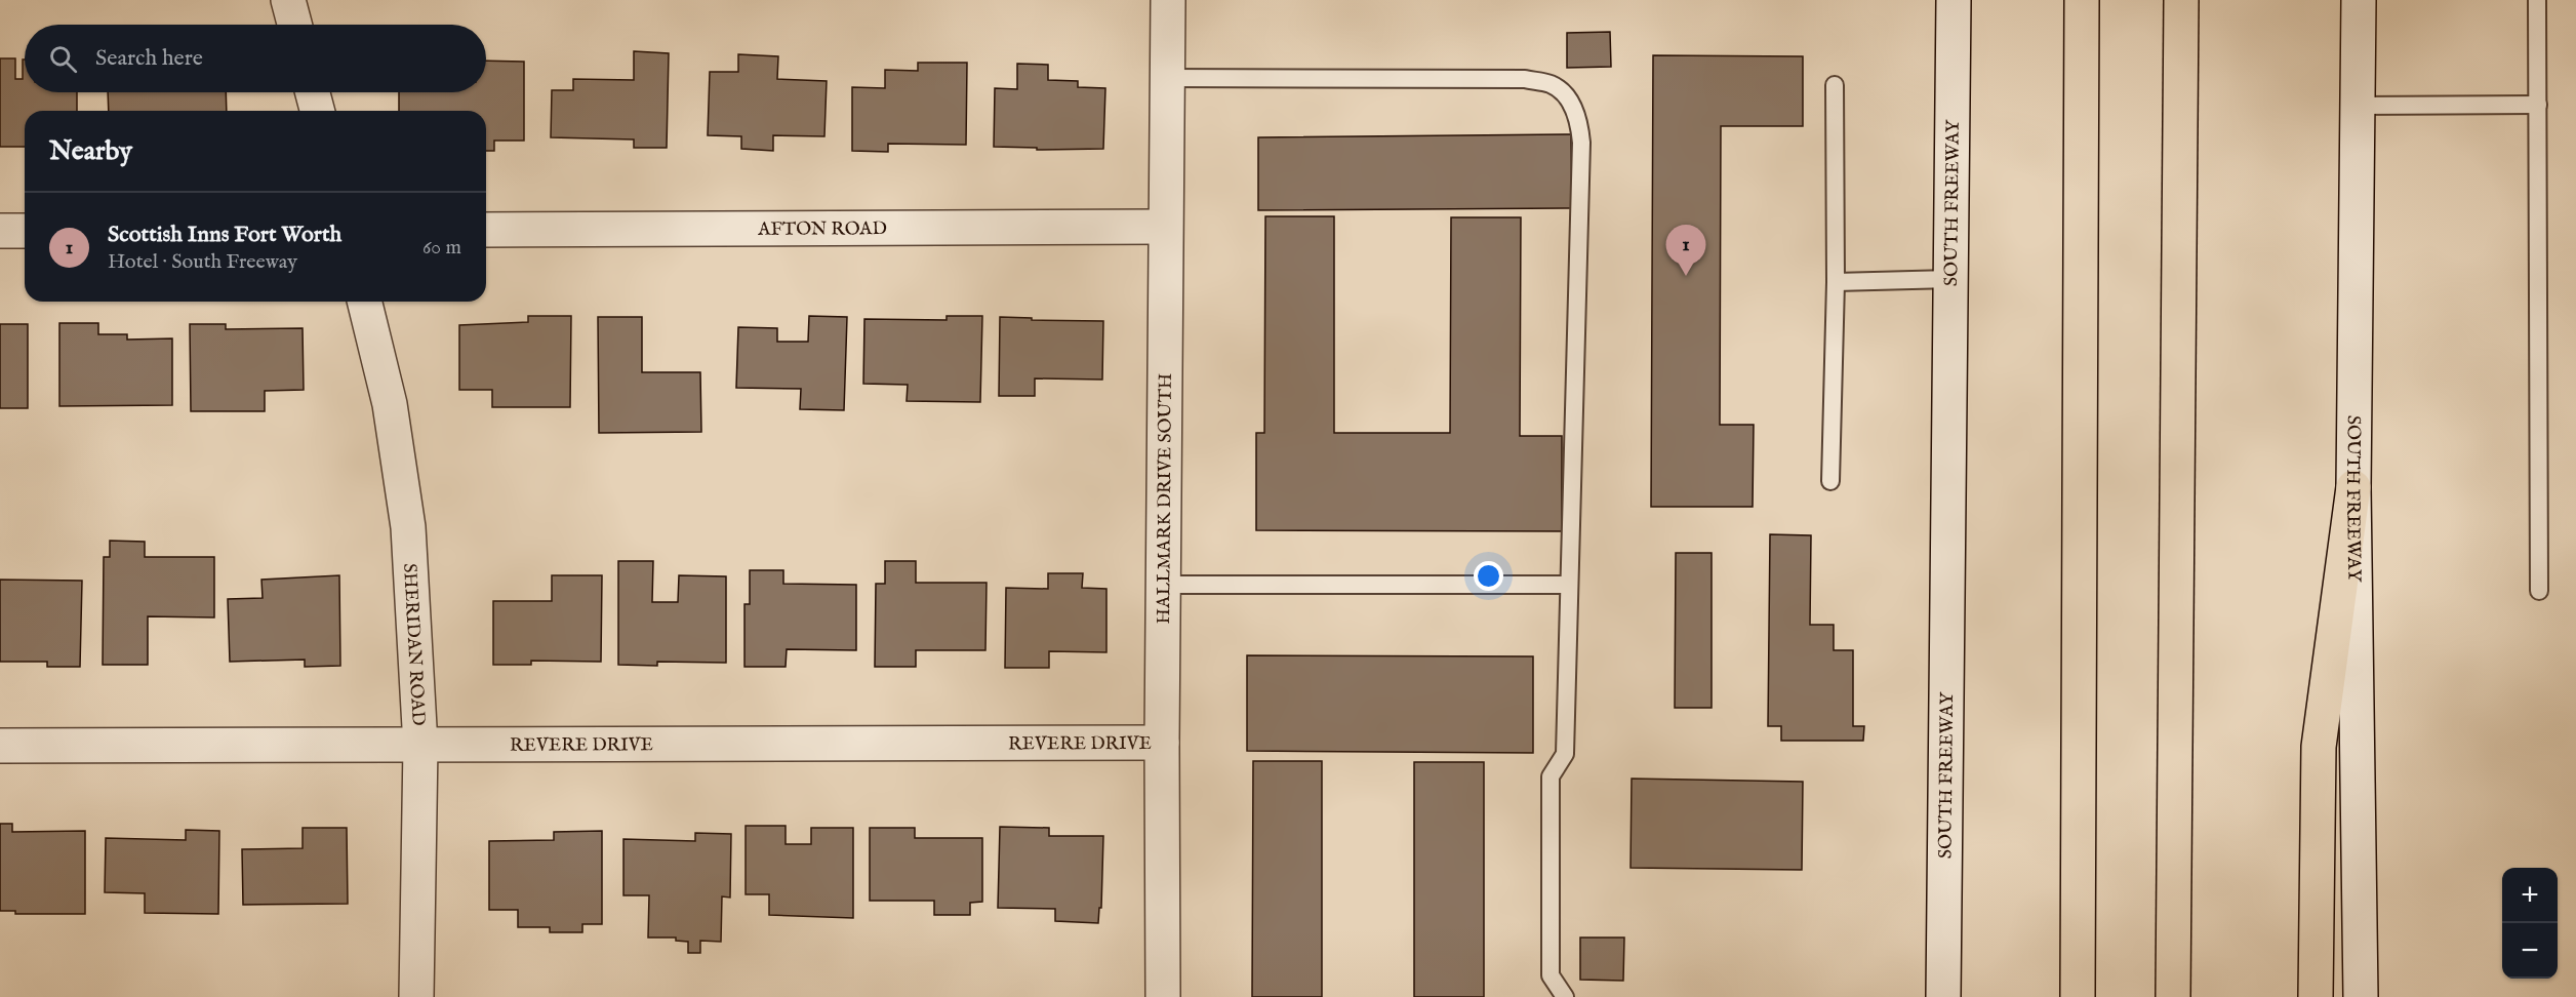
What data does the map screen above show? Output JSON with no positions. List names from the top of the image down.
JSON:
{
  "streets": {
    "street": [
      "SOUTH FREEWAY",
      "AFTON ROAD",
      "HALLMARK DRIVE SOUTH",
      "SHERIDAN ROAD",
      "REVERE DRIVE"
    ]
  },
  "crossings": [
    ["AFTON ROAD", "HALLMARK DRIVE SOUTH"],
    ["HALLMARK DRIVE SOUTH", "REVERE DRIVE"],
    ["SHERIDAN ROAD", "REVERE DRIVE"]
  ],
  "page": {
    "search": "Search here",
    "heading": "Nearby",
    "list": [
      {
        "mark": "1",
        "name": "Scottish Inns Fort Worth",
        "note": "Hotel · South Freeway",
        "value": "60 m"
      }
    ],
    "pins": "1",
    "map_buttons": ["+", "−"]
  }
}
